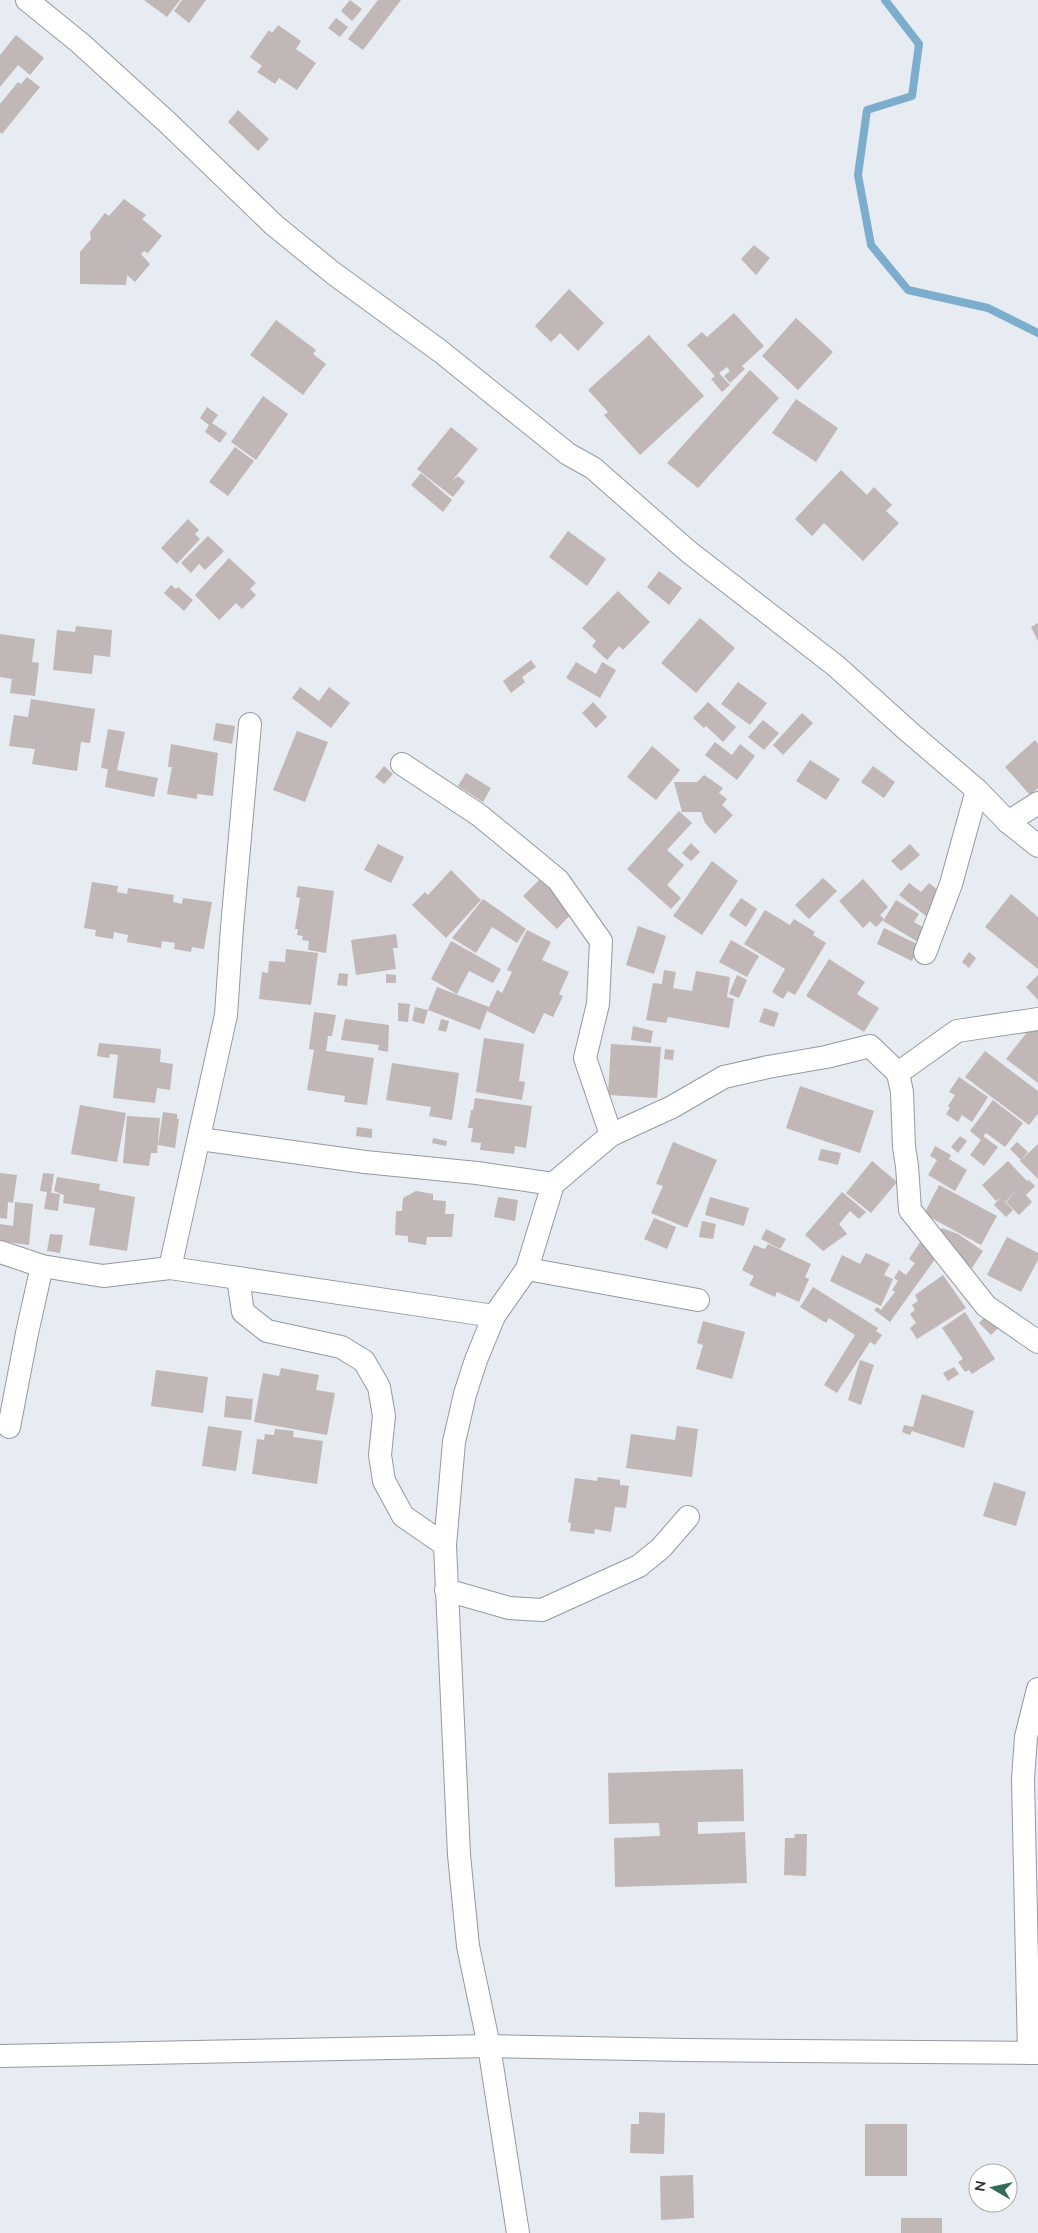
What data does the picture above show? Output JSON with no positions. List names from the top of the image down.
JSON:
{
  "north": "left"
}
